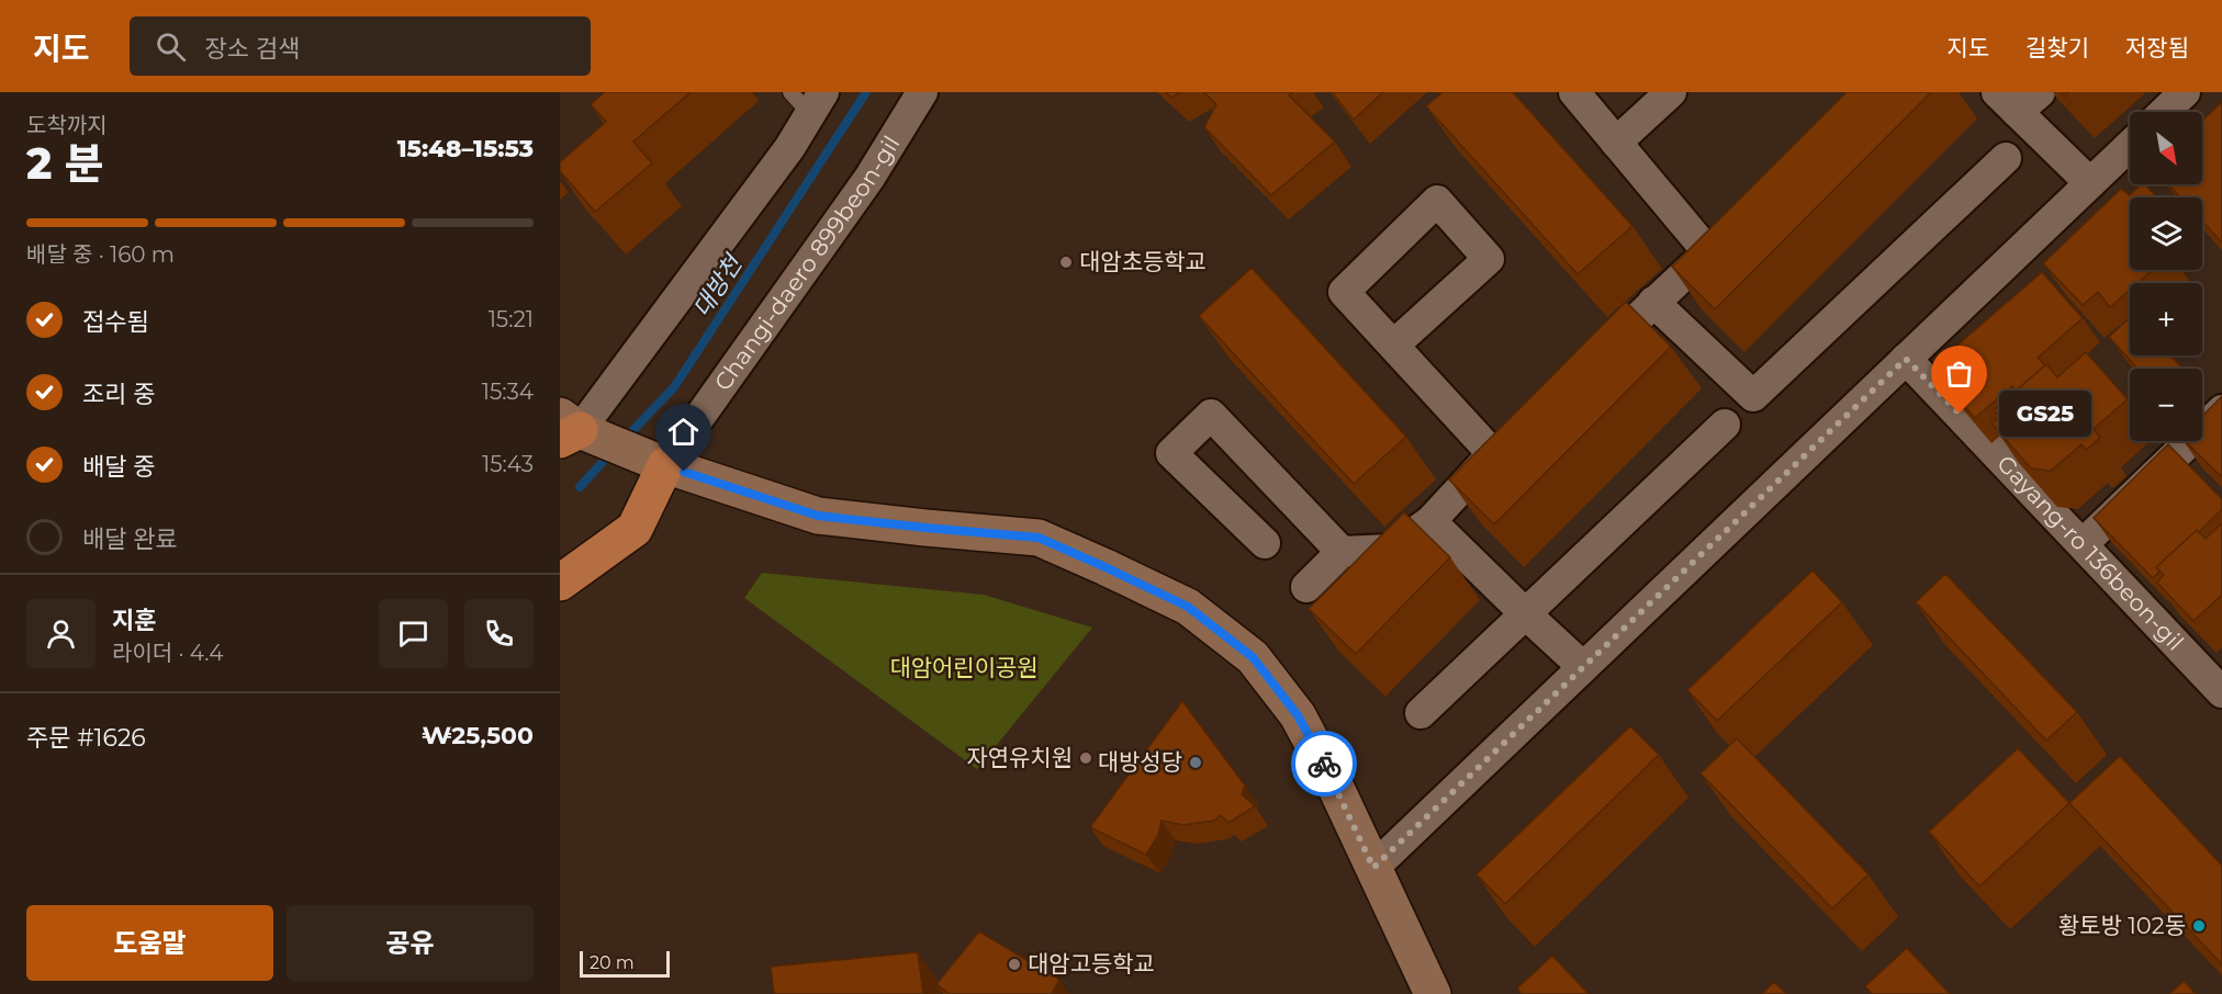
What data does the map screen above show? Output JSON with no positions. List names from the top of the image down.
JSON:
{
  "streets": {
    "street": ["Changi-daero 899beon-gil", "Gayang-ro 136beon-gil"]
  },
  "water": ["대방천"],
  "parks": ["대암어린이공원"],
  "places": [
    "대암초등학교",
    "GS25",
    "자연유치원",
    "대방성당",
    "황토방 102동",
    "대암고등학교"
  ],
  "scale_bar": "20 m",
  "north": "bottom right",
  "page": {
    "header": "지도",
    "search": "장소 검색",
    "nav": ["지도", "길찾기", "저장됨"],
    "heading": ["2 분", "도착까지", "15:48–15:53"],
    "panel": [
      "지훈",
      "라이더 · 4.4",
      "주문 #1626",
      "₩25,500"
    ],
    "map_buttons": ["+", "−"],
    "bar": "배달 중 · 160 m",
    "list": [
      ["접수됨", "15:21"],
      ["조리 중", "15:34"],
      ["배달 중", "15:43"],
      "배달 완료"
    ],
    "bubble": "GS25",
    "buttons": ["도움말", "공유"],
    "scale": "20 m"
  }
}
